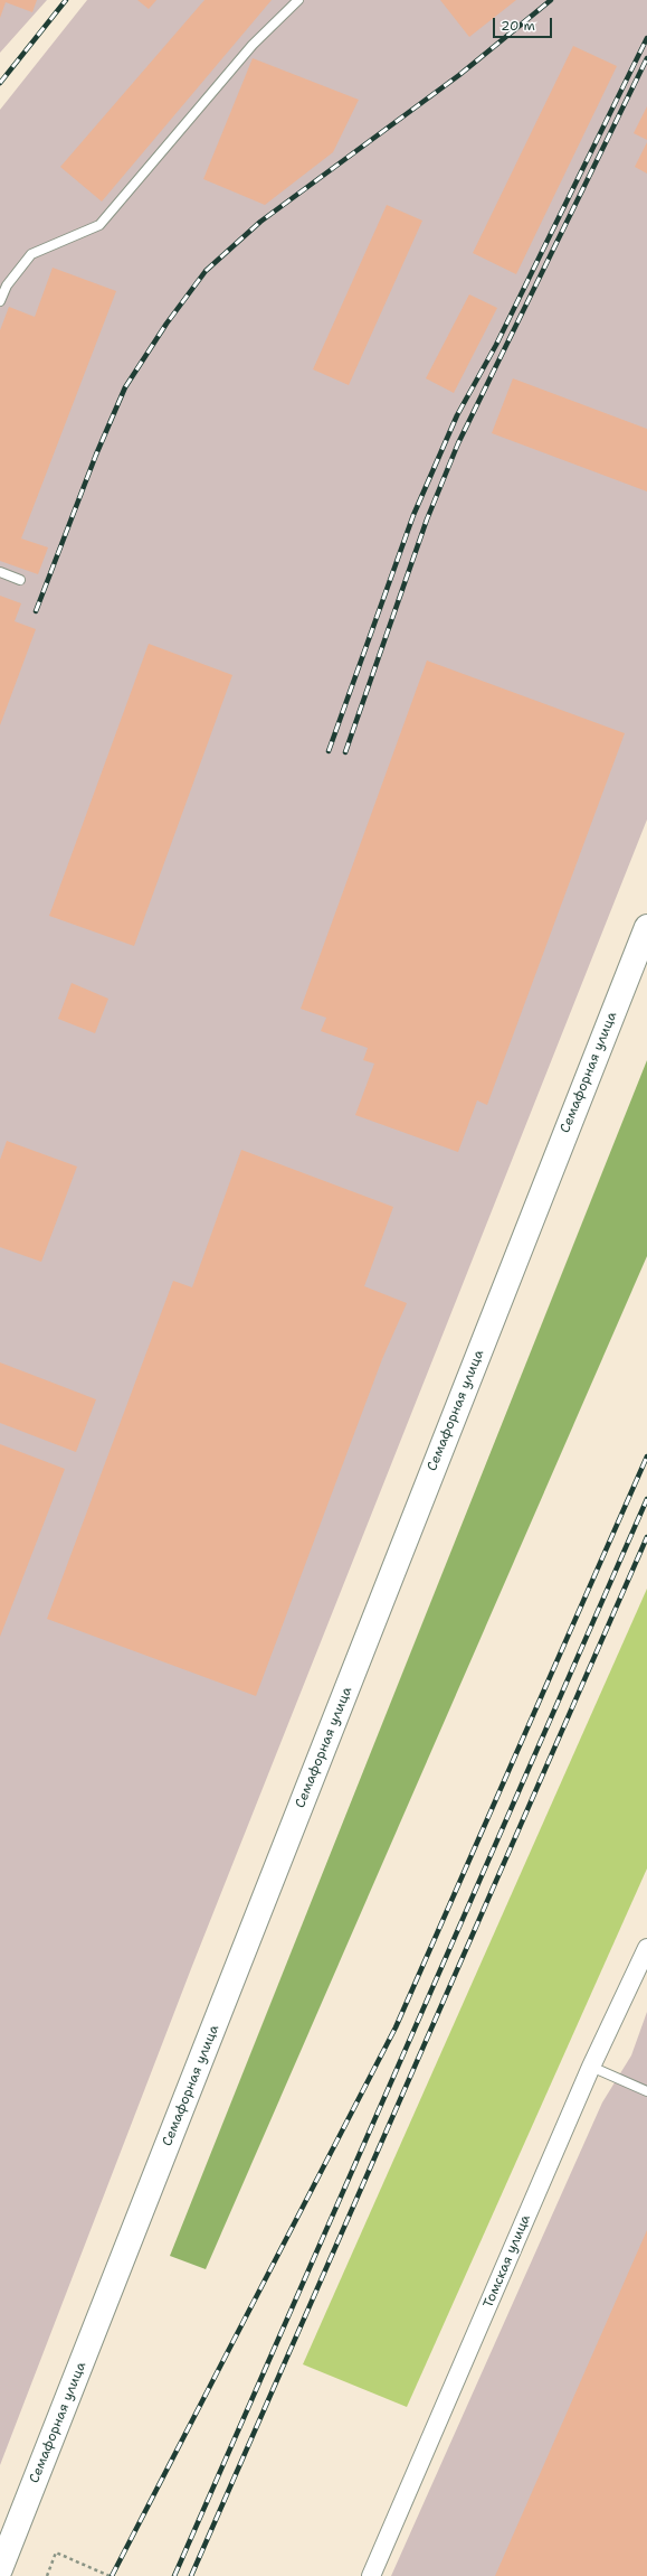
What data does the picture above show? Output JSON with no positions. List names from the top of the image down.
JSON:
{
  "streets": {
    "highway": ["Семафорная улица"],
    "street": ["Томская улица"]
  },
  "scale_bar": "20 m"
}
